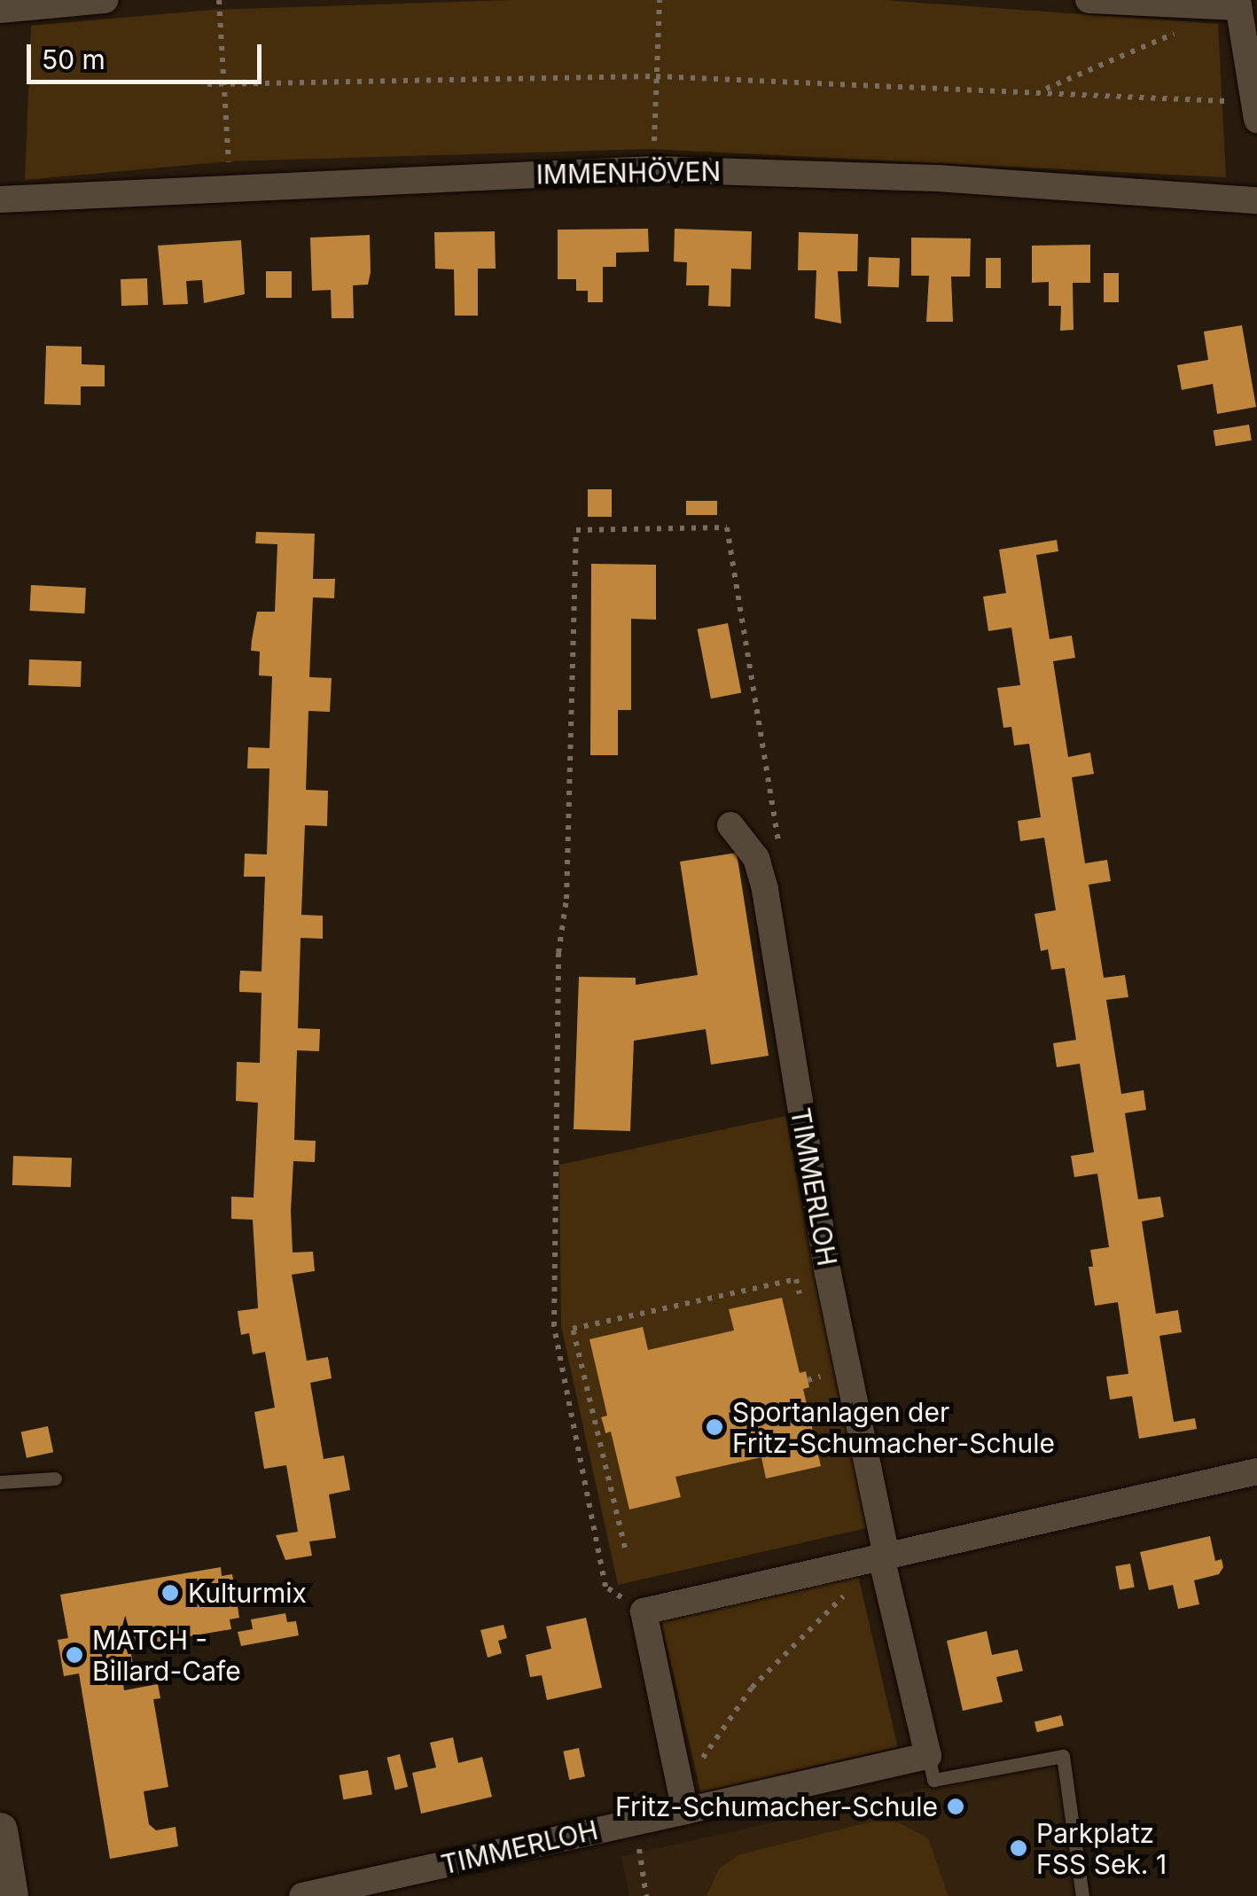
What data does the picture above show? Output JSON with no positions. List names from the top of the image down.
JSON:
{
  "streets": {
    "street": ["IMMENHÖVEN", "TIMMERLOH"]
  },
  "places": [
    "Sportanlagen der Fritz-Schumacher-Schule",
    "Kulturmix",
    "MATCH - Billard-Cafe",
    "Fritz-Schumacher-Schule",
    "Parkplatz FSS Sek. 1"
  ],
  "scale_bar": "50 m"
}
